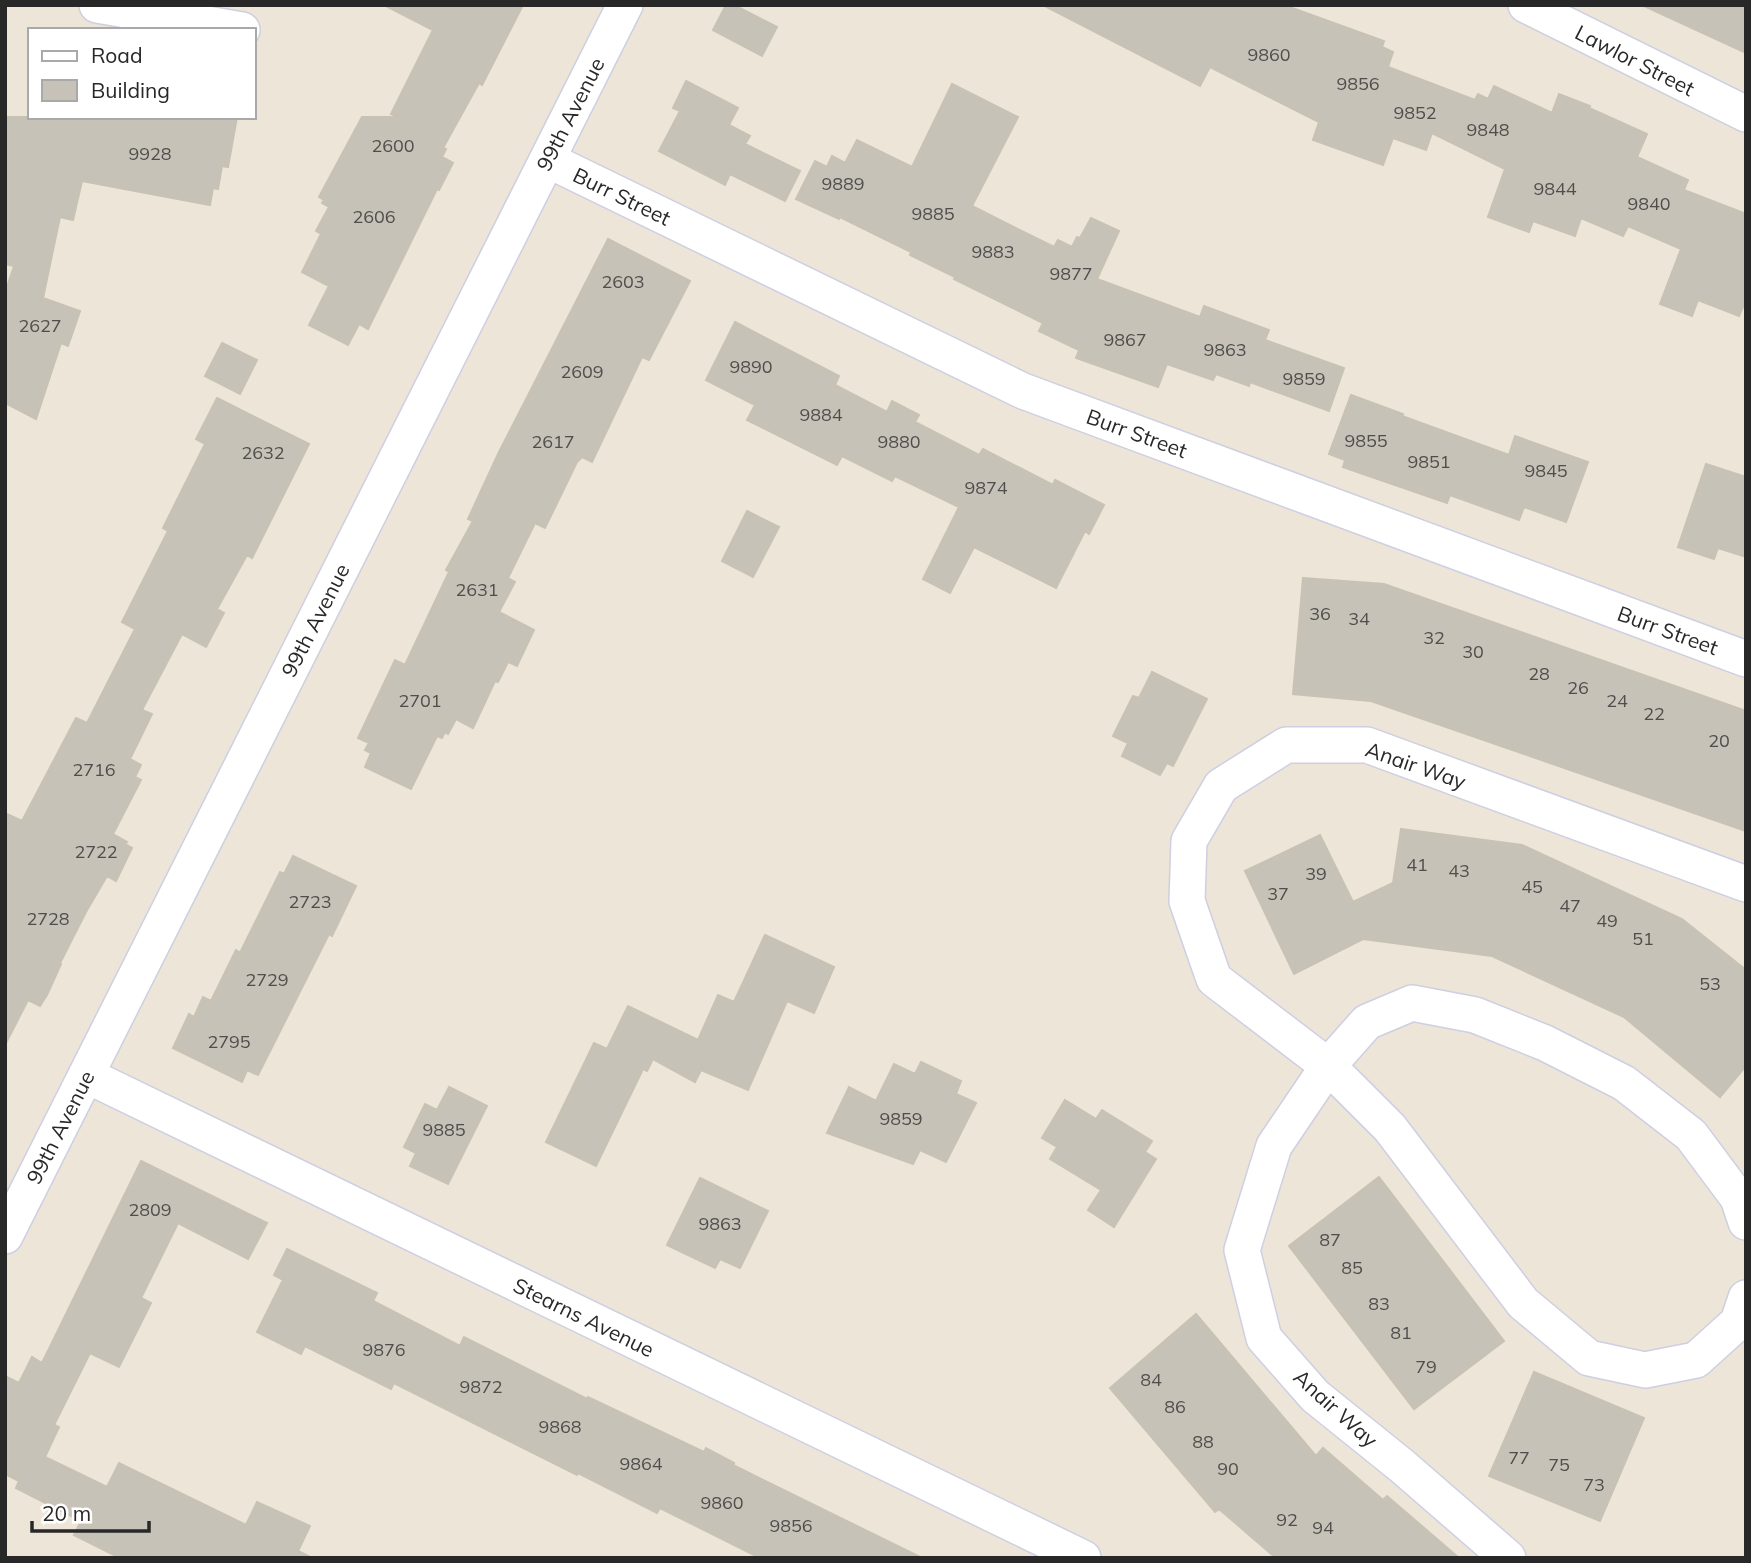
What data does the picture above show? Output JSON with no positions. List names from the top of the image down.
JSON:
{
  "streets": {
    "street": [
      "Lawlor Street",
      "99th Avenue",
      "Burr Street",
      "Anair Way",
      "Stearns Avenue"
    ]
  },
  "crossings": [
    ["99th Avenue", "Burr Street"],
    ["99th Avenue", "Stearns Avenue"]
  ],
  "house_numbers": [
    "9860",
    "9856",
    "9852",
    "9848",
    "2600",
    "9928",
    "9889",
    "9844",
    "9840",
    "9885",
    "2606",
    "9883",
    "9877",
    "2603",
    "2627",
    "9867",
    "9863",
    "9890",
    "2609",
    "9859",
    "9884",
    "9855",
    "2617",
    "9880",
    "2632",
    "9851",
    "9845",
    "9874",
    "2631",
    "36",
    "34",
    "32",
    "30",
    "28",
    "26",
    "2701",
    "24",
    "22",
    "20",
    "2716",
    "2722",
    "41",
    "43",
    "39",
    "45",
    "37",
    "2723",
    "47",
    "2728",
    "49",
    "51",
    "2729",
    "53",
    "2795",
    "9859",
    "9885",
    "2809",
    "9863",
    "87",
    "85",
    "83",
    "81",
    "9876",
    "79",
    "84",
    "9872",
    "86",
    "9868",
    "88",
    "77",
    "9864",
    "75",
    "90",
    "73",
    "9860",
    "92",
    "9856",
    "94"
  ],
  "legend": ["Road", "Building"],
  "scale_bar": "20 m"
}
